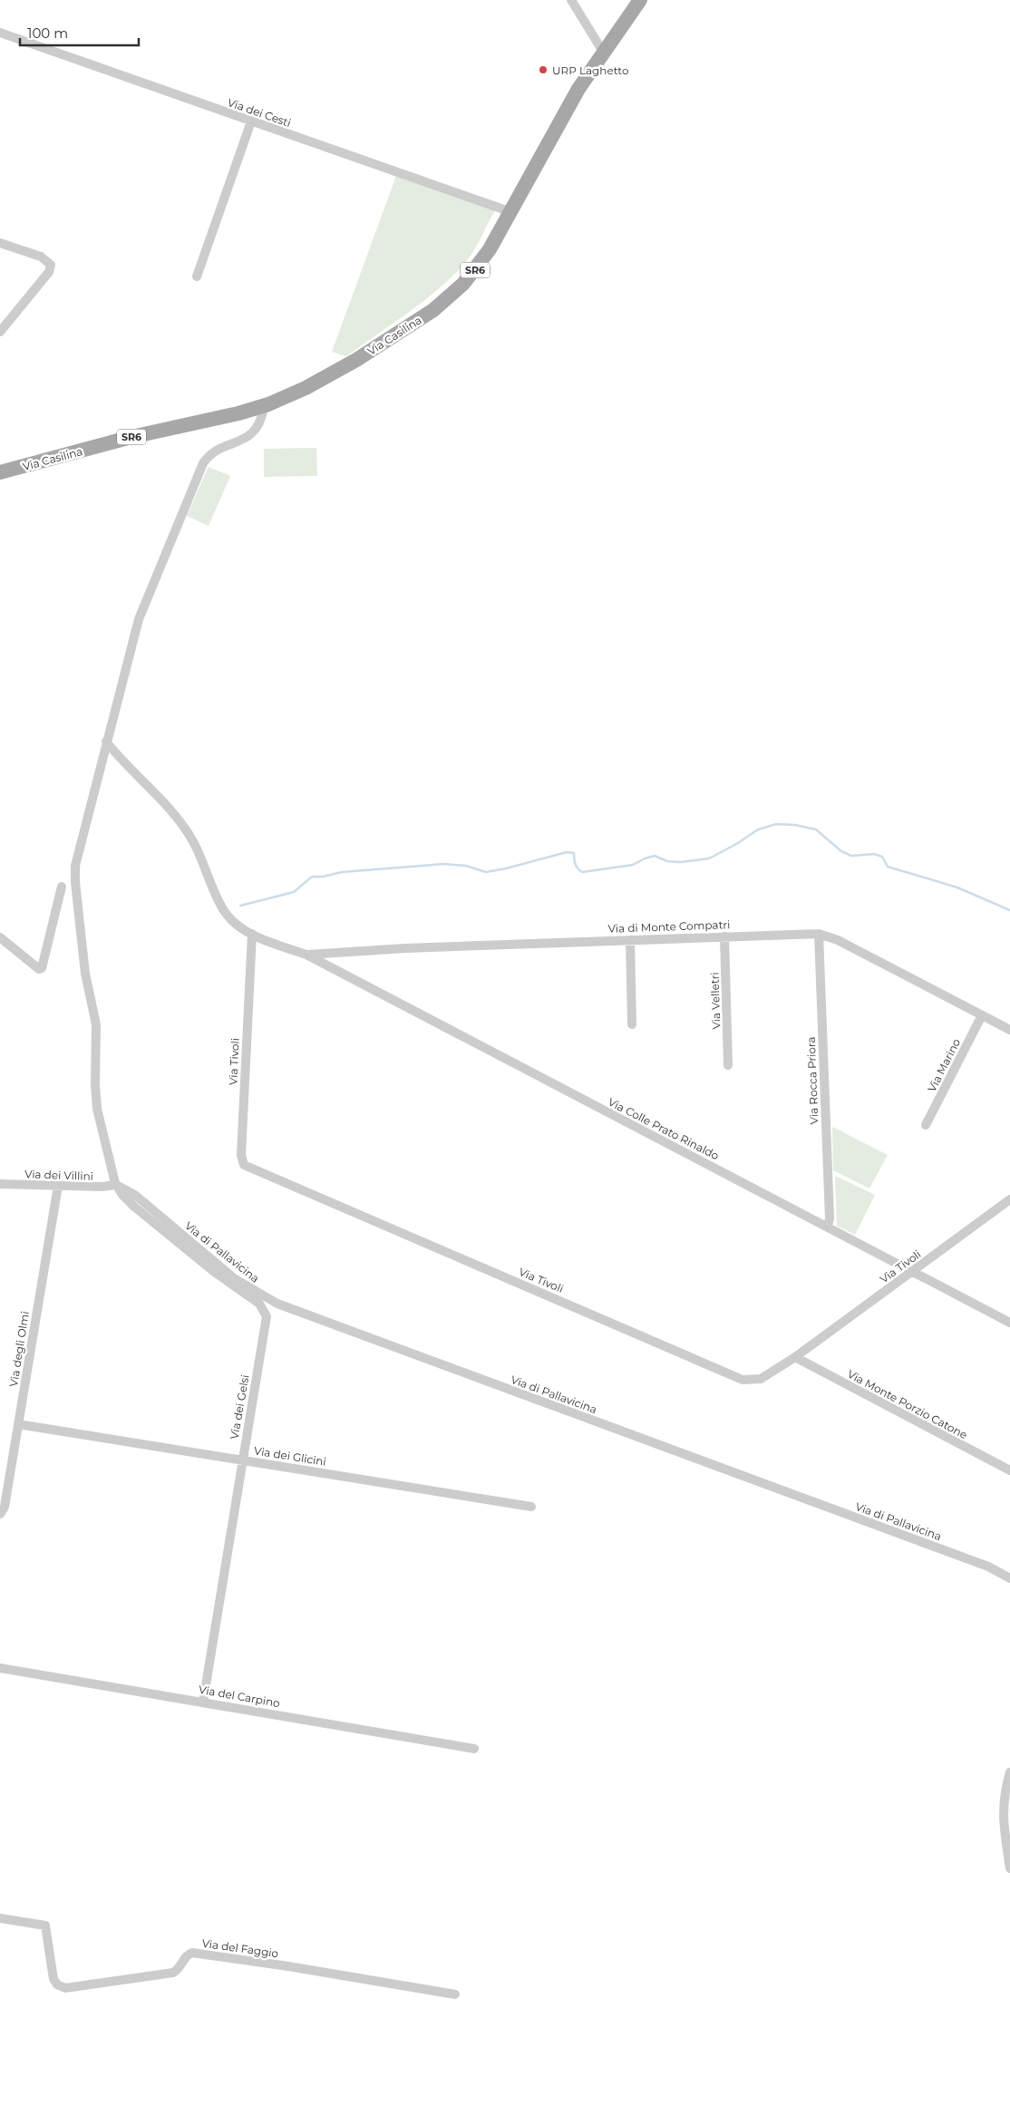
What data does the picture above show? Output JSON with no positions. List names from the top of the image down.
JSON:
{
  "streets": {
    "main road": ["SR6", "Via Casilina"],
    "street": [
      "Via dei Cesti",
      "Via di Monte Compatri",
      "Via Velletri",
      "Via Tivoli",
      "Via Marino",
      "Via Rocca Priora",
      "Via Colle Prato Rinaldo",
      "Via dei Villini",
      "Via di Pallavicina",
      "Via degli Olmi",
      "Via Monte Porzio Catone",
      "Via dei Gelsi",
      "Via dei Glicini",
      "Via del Carpino",
      "Via del Faggio"
    ]
  },
  "crossings": [
    ["Via dei Cesti", "Via Casilina"],
    ["Via di Monte Compatri", "Via Velletri"],
    ["Via di Monte Compatri", "Via Marino"],
    ["Via di Monte Compatri", "Via Rocca Priora"],
    ["Via di Monte Compatri", "Via Colle Prato Rinaldo"],
    ["Via Tivoli", "Via Colle Prato Rinaldo"],
    ["Via Tivoli", "Via Monte Porzio Catone"],
    ["Via Rocca Priora", "Via Colle Prato Rinaldo"],
    ["Via dei Villini", "Via di Pallavicina"],
    ["Via dei Villini", "Via degli Olmi"],
    ["Via dei Villini", "Via dei Gelsi"],
    ["Via di Pallavicina", "Via dei Gelsi"],
    ["Via degli Olmi", "Via dei Glicini"],
    ["Via dei Gelsi", "Via dei Glicini"],
    ["Via dei Gelsi", "Via del Carpino"]
  ],
  "places": ["URP Laghetto"],
  "scale_bar": "100 m"
}
